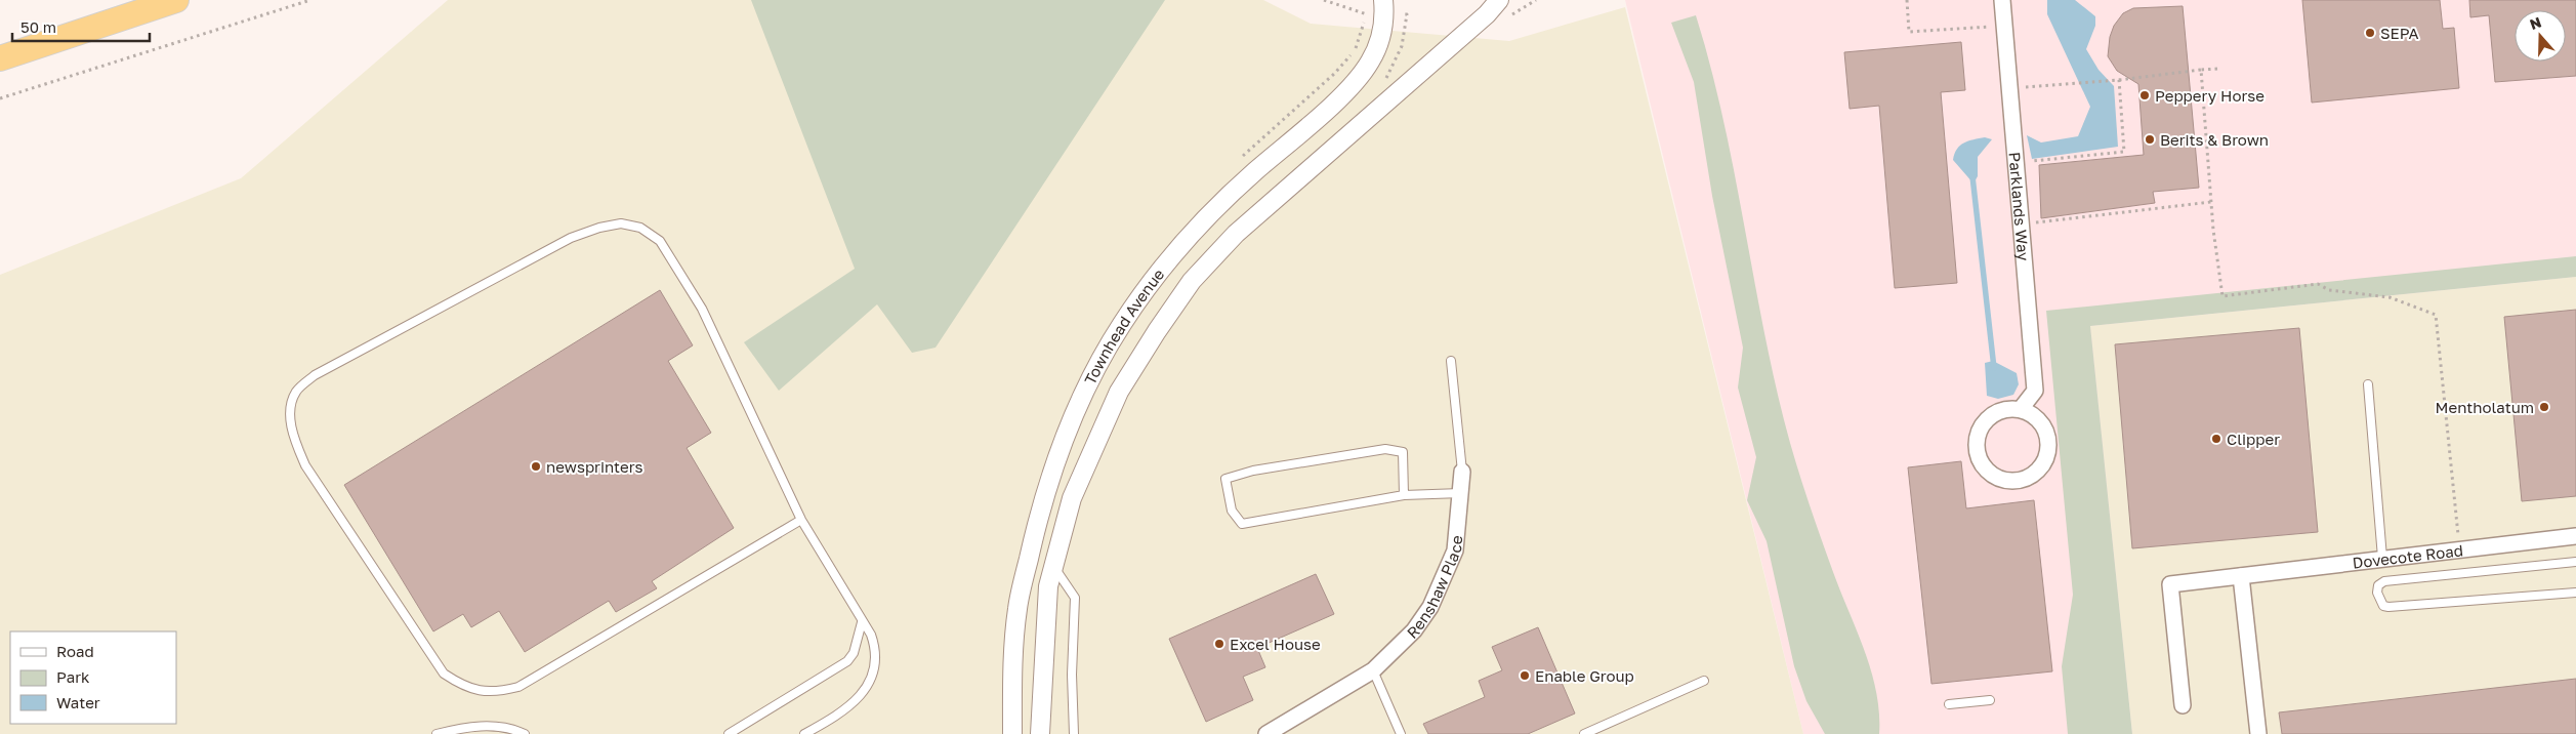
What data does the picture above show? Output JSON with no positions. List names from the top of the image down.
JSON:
{
  "streets": {
    "street": [
      "Parklands Way",
      "Townhead Avenue",
      "Dovecote Road",
      "Renshaw Place"
    ]
  },
  "places": [
    "SEPA",
    "Peppery Horse",
    "Berits & Brown",
    "Mentholatum",
    "Clipper",
    "newsprinters",
    "Excel House",
    "Enable Group"
  ],
  "legend": ["Road", "Park", "Water"],
  "scale_bar": "50 m",
  "north": "top"
}
